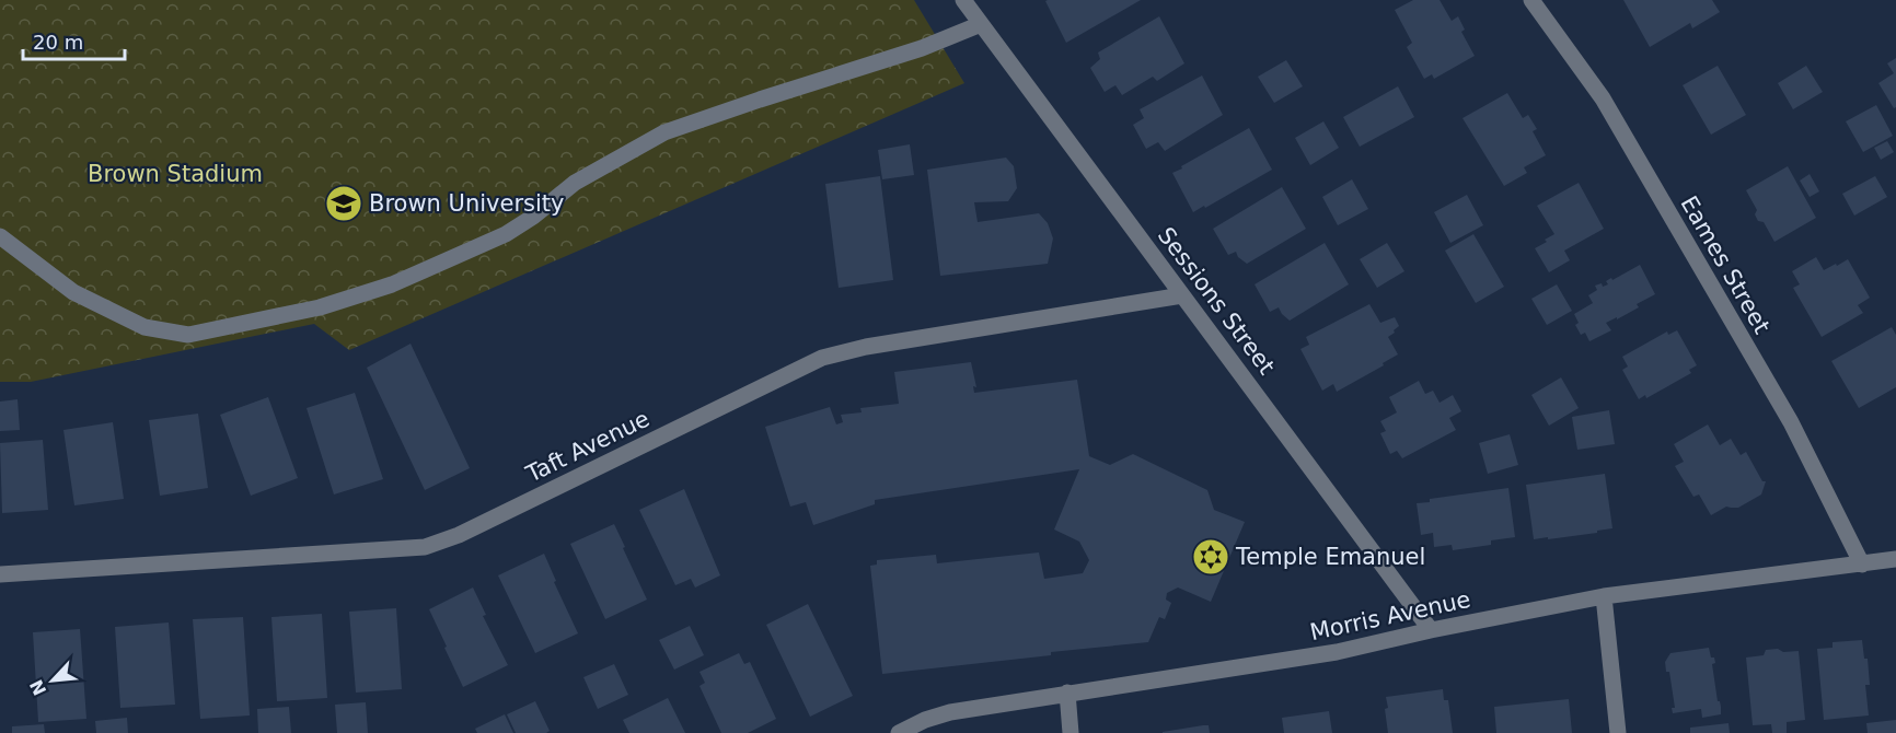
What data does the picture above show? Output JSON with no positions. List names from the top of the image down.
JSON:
{
  "streets": {
    "street": [
      "Eames Street",
      "Sessions Street",
      "Taft Avenue",
      "Morris Avenue"
    ]
  },
  "crossings": [
    ["Eames Street", "Morris Avenue"],
    ["Sessions Street", "Taft Avenue"],
    ["Sessions Street", "Morris Avenue"]
  ],
  "parks": ["Brown Stadium"],
  "places": {
    "school or university": ["Brown University"],
    "synagogue": ["Temple Emanuel"]
  },
  "scale_bar": "20 m",
  "north": "bottom left"
}
